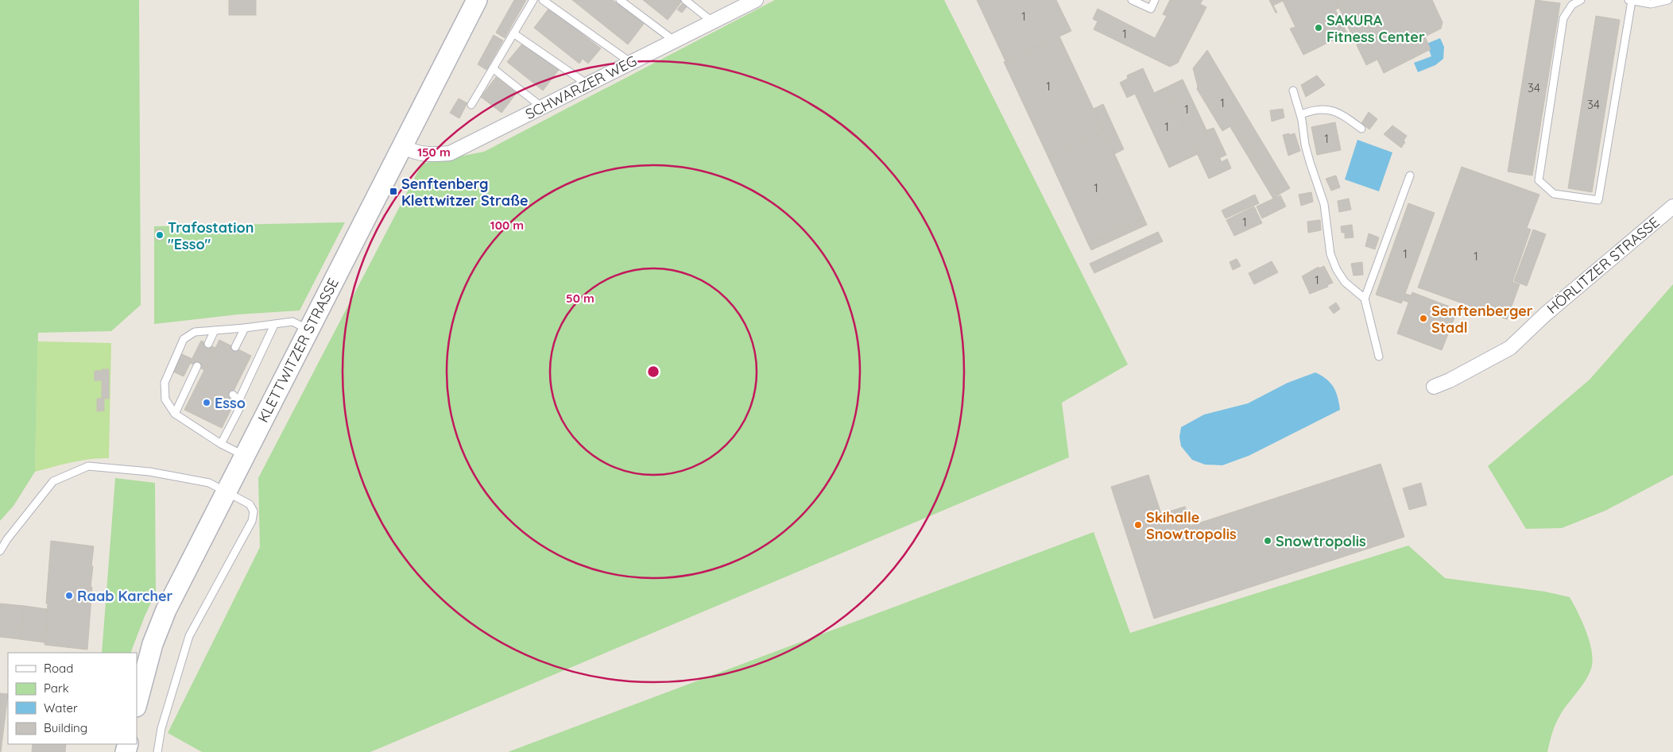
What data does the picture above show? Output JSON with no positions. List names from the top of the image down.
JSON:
{
  "streets": {
    "main road": ["KLETTWITZER STRASSE"],
    "street": ["SCHWARZER WEG", "HÖRLITZER STRASSE"]
  },
  "crossings": [
    ["SCHWARZER WEG", "KLETTWITZER STRASSE"]
  ],
  "places": {
    "other": [
      "SAKURA Fitness Center",
      "Trafostation \"Esso\"",
      "Senftenberger Stadl",
      "Esso",
      "Skihalle Snowtropolis",
      "Snowtropolis",
      "Raab Karcher"
    ],
    "transit": ["Senftenberg Klettwitzer Straße"]
  },
  "house_numbers": [
    "1",
    "1",
    "1",
    "34",
    "1",
    "34",
    "1",
    "1",
    "1",
    "1",
    "1",
    "1",
    "1",
    "1"
  ],
  "legend": [
    "Road",
    "Park",
    "Water",
    "Building"
  ],
  "rings": ["150 m", "100 m", "50 m"]
}
